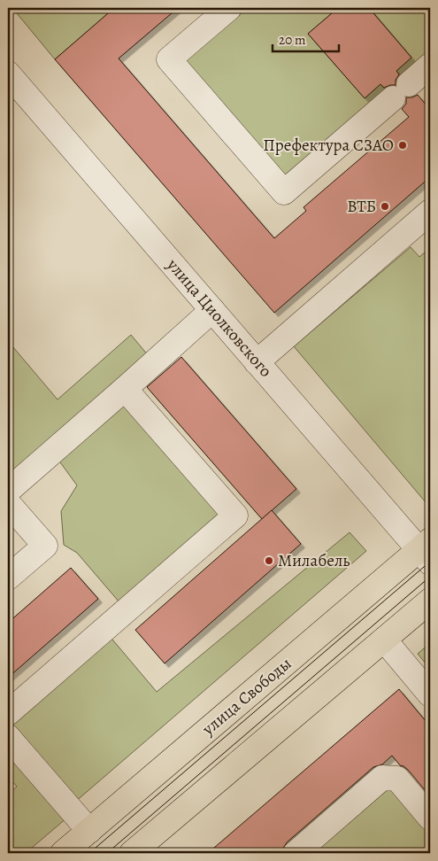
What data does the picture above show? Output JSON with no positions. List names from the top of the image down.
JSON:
{
  "streets": {
    "main road": ["улица Свободы"],
    "street": ["улица Циолковского"]
  },
  "crossings": [
    ["улица Циолковского", "улица Свободы"]
  ],
  "places": ["Префектура СЗАО", "ВТБ", "Милабель"],
  "scale_bar": "20 m"
}
